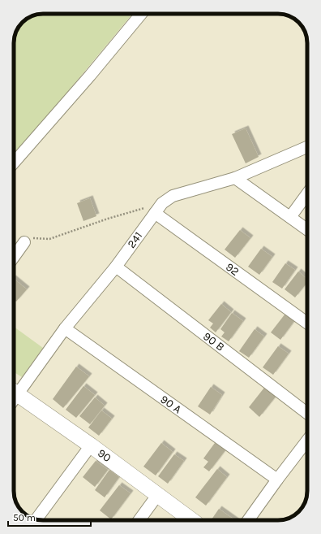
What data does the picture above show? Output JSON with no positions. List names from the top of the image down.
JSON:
{
  "streets": {
    "street": [
      "241",
      "92",
      "90 B",
      "90 A",
      "90"
    ]
  },
  "crossings": [
    ["241", "92"],
    ["241", "90 B"],
    ["241", "90 A"]
  ],
  "scale_bar": "50 m"
}
